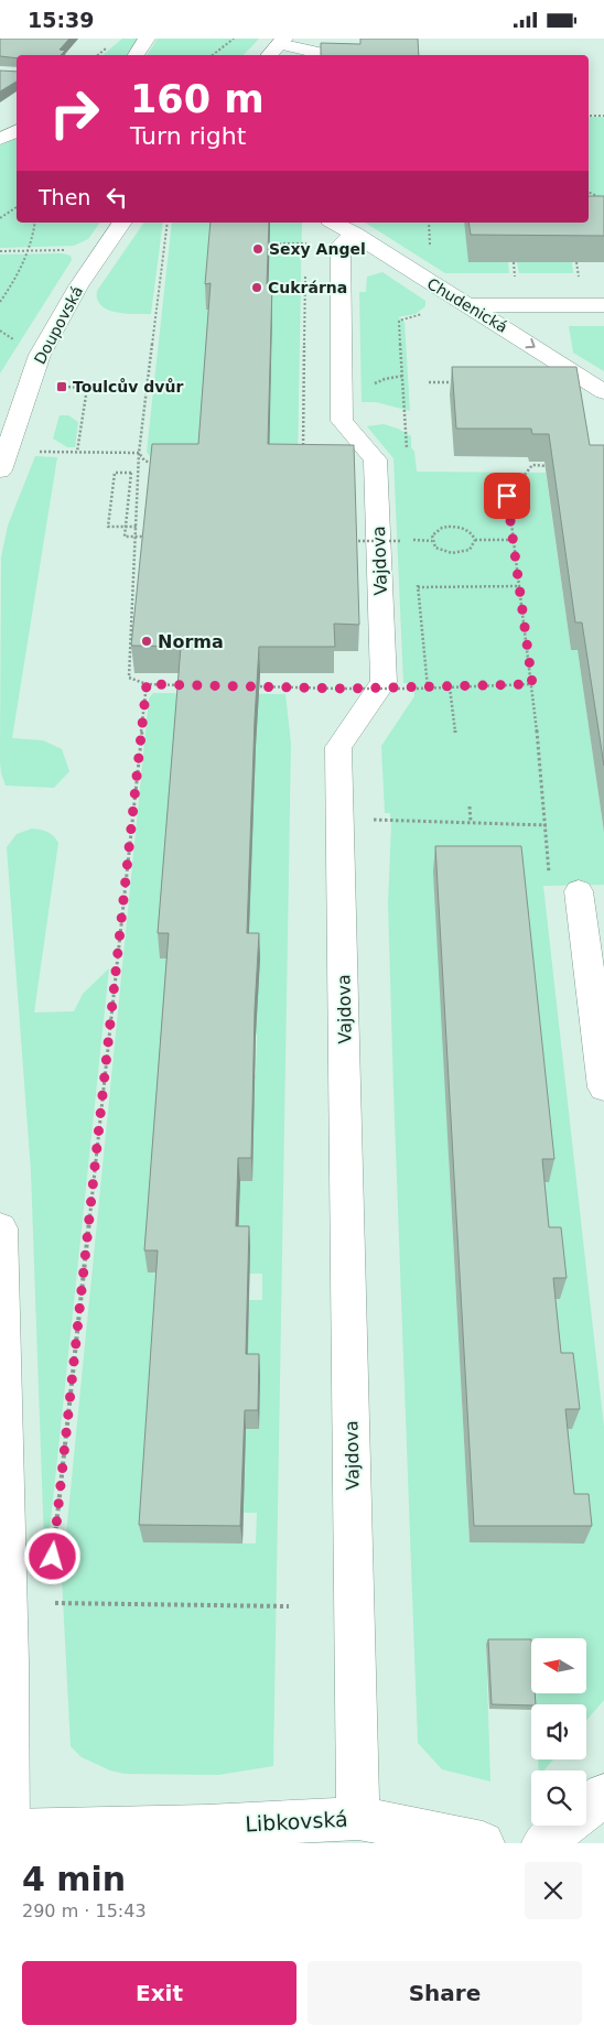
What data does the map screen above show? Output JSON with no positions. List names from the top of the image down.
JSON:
{
  "streets": {
    "street": [
      "Chudenická",
      "Doupovská",
      "Vajdova",
      "Libkovská"
    ]
  },
  "crossings": [
    ["Chudenická", "Vajdova"],
    ["Vajdova", "Libkovská"]
  ],
  "one_way": ["Chudenická"],
  "places": {
    "other": ["Sexy Angel", "Cukrárna", "Norma"],
    "transit": ["Toulcův dvůr"]
  },
  "north": "left",
  "page": {
    "status": "15:39",
    "turn": ["160 m", "Turn right"],
    "then": "Then",
    "heading": ["4 min", "290 m · 15:43"],
    "buttons": ["Exit", "Share"]
  }
}
